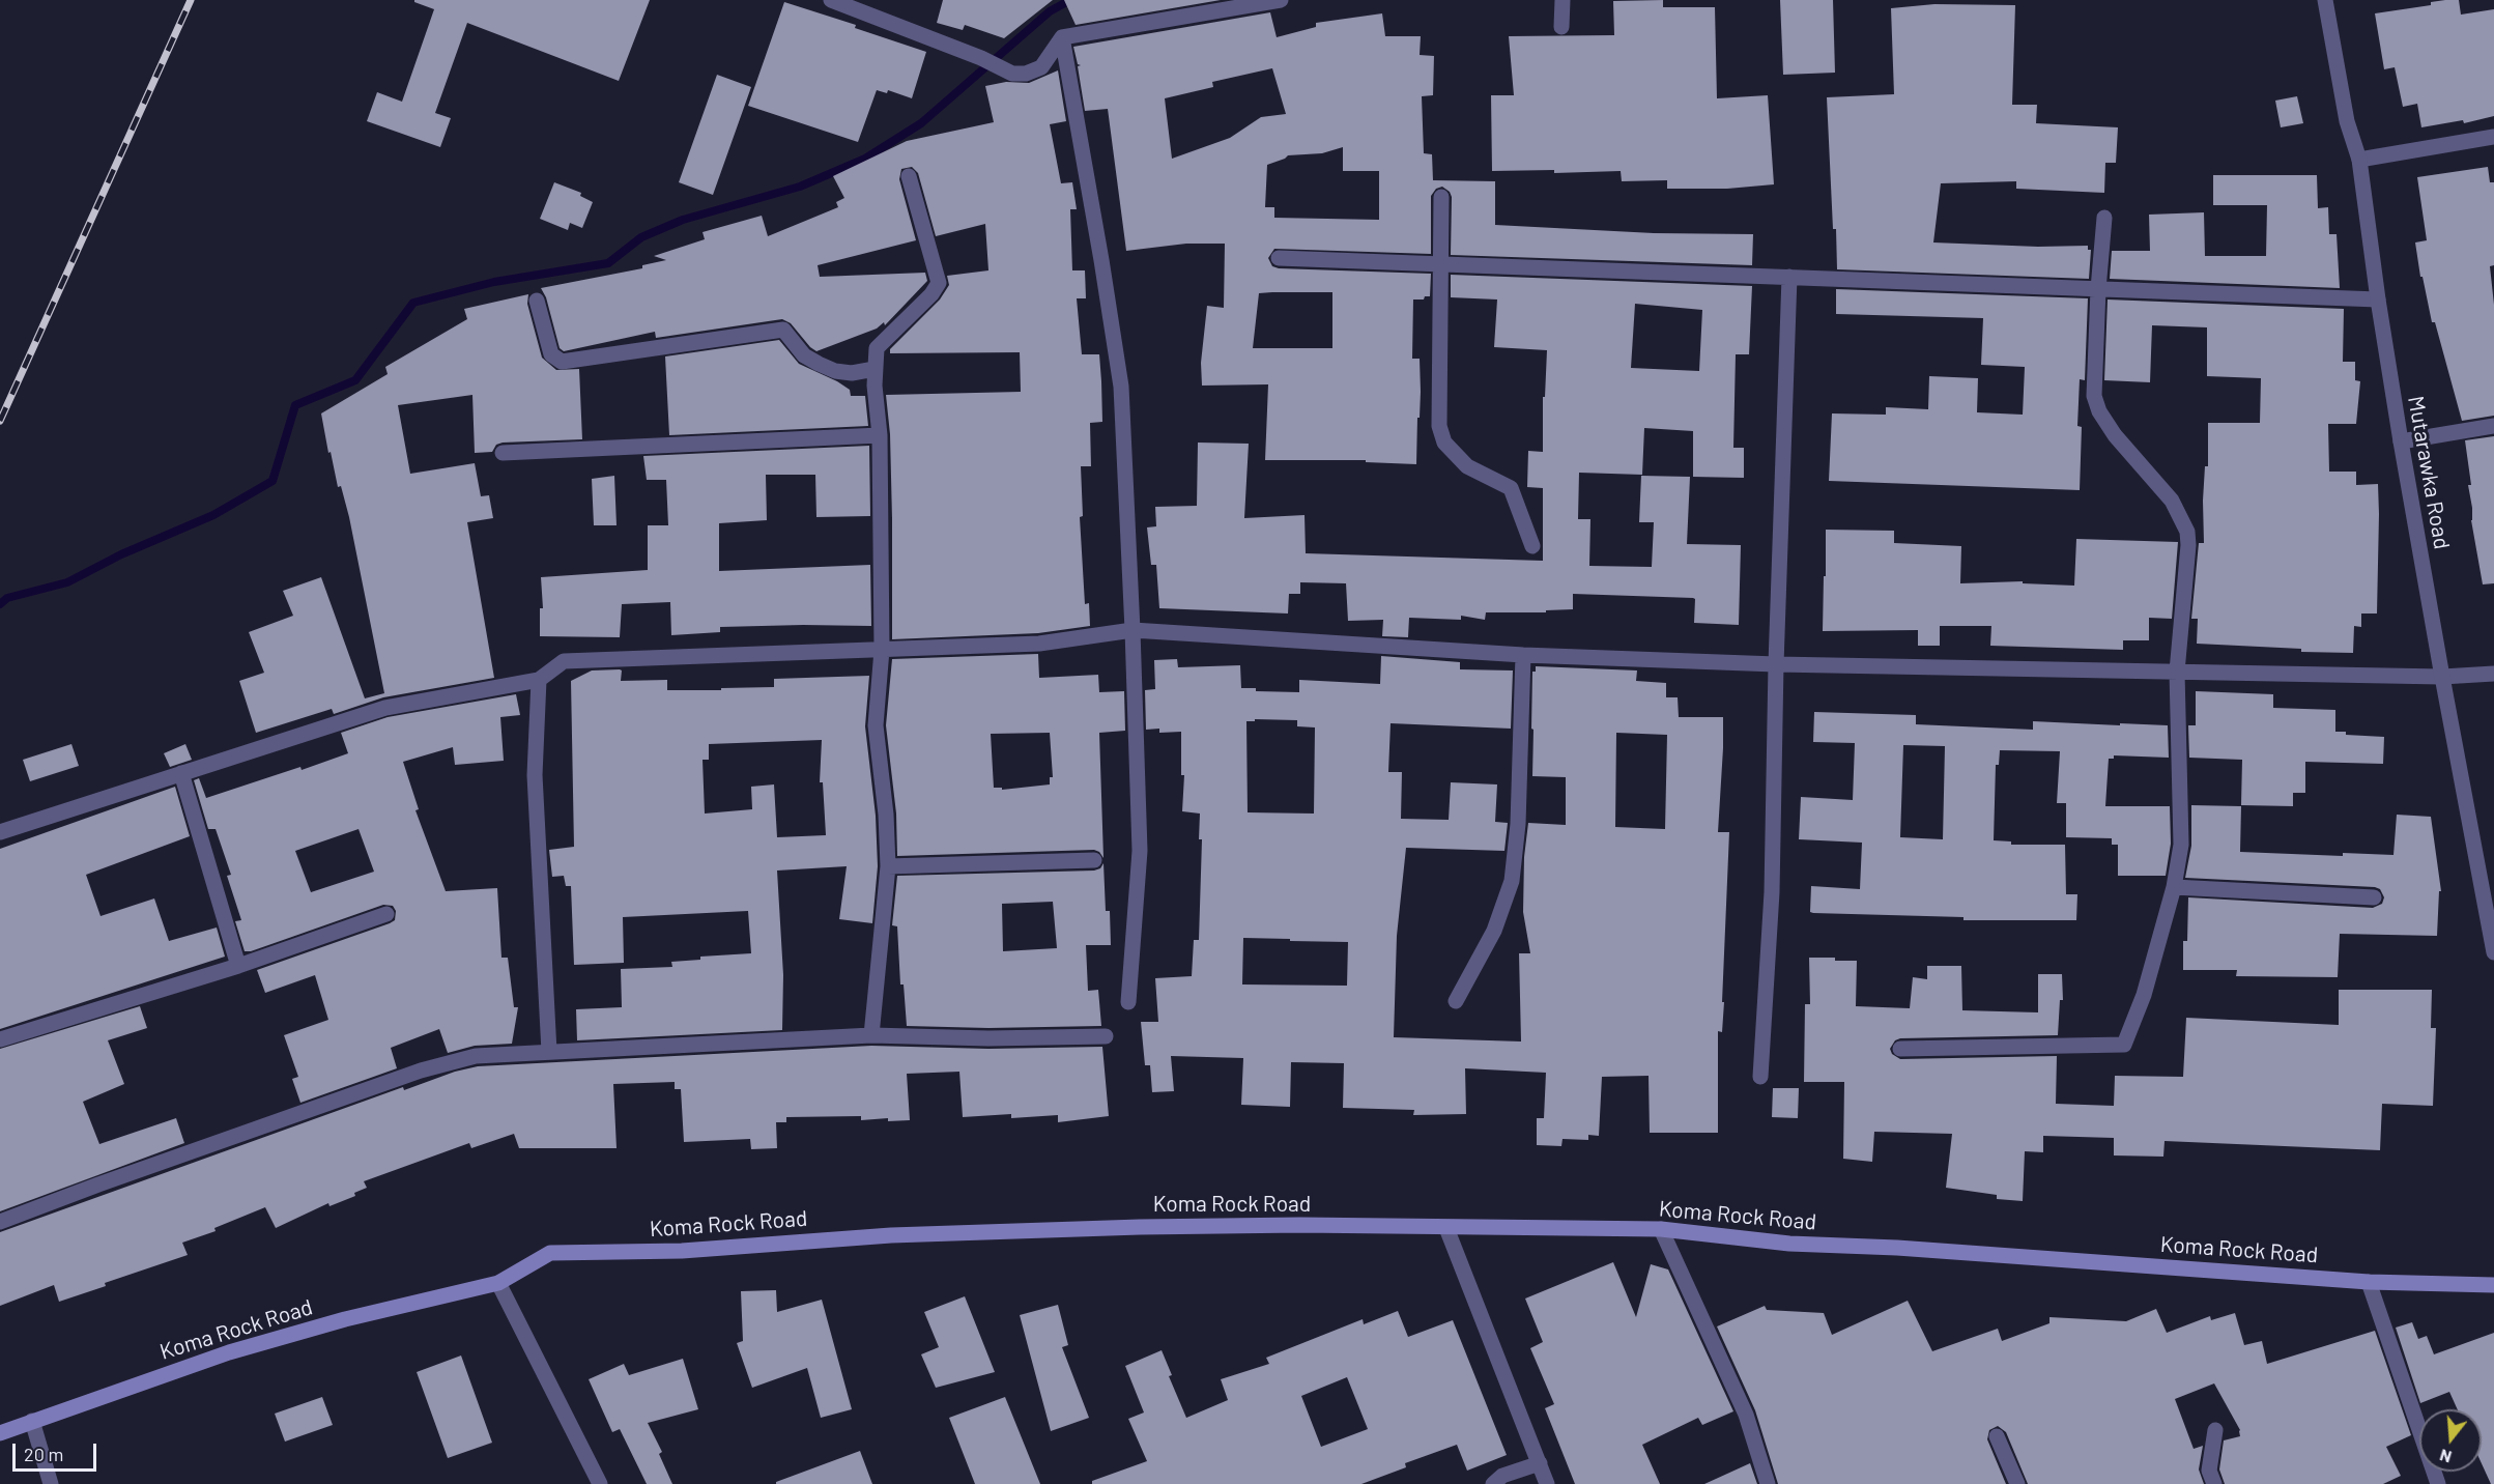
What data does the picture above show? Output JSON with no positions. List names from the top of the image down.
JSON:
{
  "streets": {
    "main road": ["Koma Rock Road"],
    "street": ["Mutarawka Road"]
  },
  "scale_bar": "20 m",
  "north": "bottom"
}
